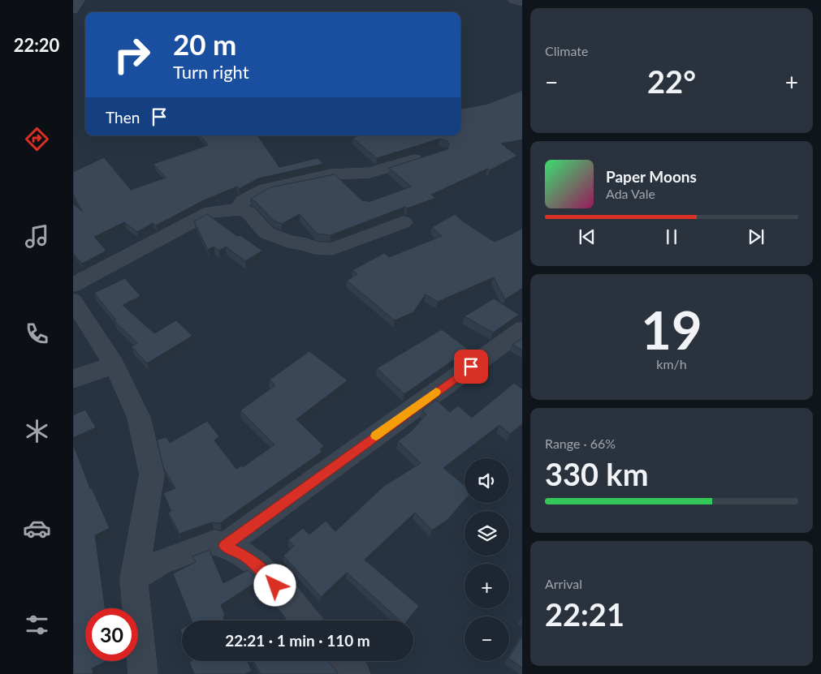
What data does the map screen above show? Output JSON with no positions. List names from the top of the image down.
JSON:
{
  "page": {
    "tabs": "22:20",
    "tile": [
      "Climate",
      ["19", "km/h"],
      ["Range · 66%", "330 km"],
      ["Arrival", "22:21"]
    ],
    "turn": ["20 m", "Turn right"],
    "heat": ["−", "22°", "+"],
    "then": "Then",
    "song": ["Paper Moons", "Ada Vale"],
    "map_buttons": ["+", "−"],
    "limit": "30",
    "trip": "22:21 · 1 min · 110 m"
  }
}
